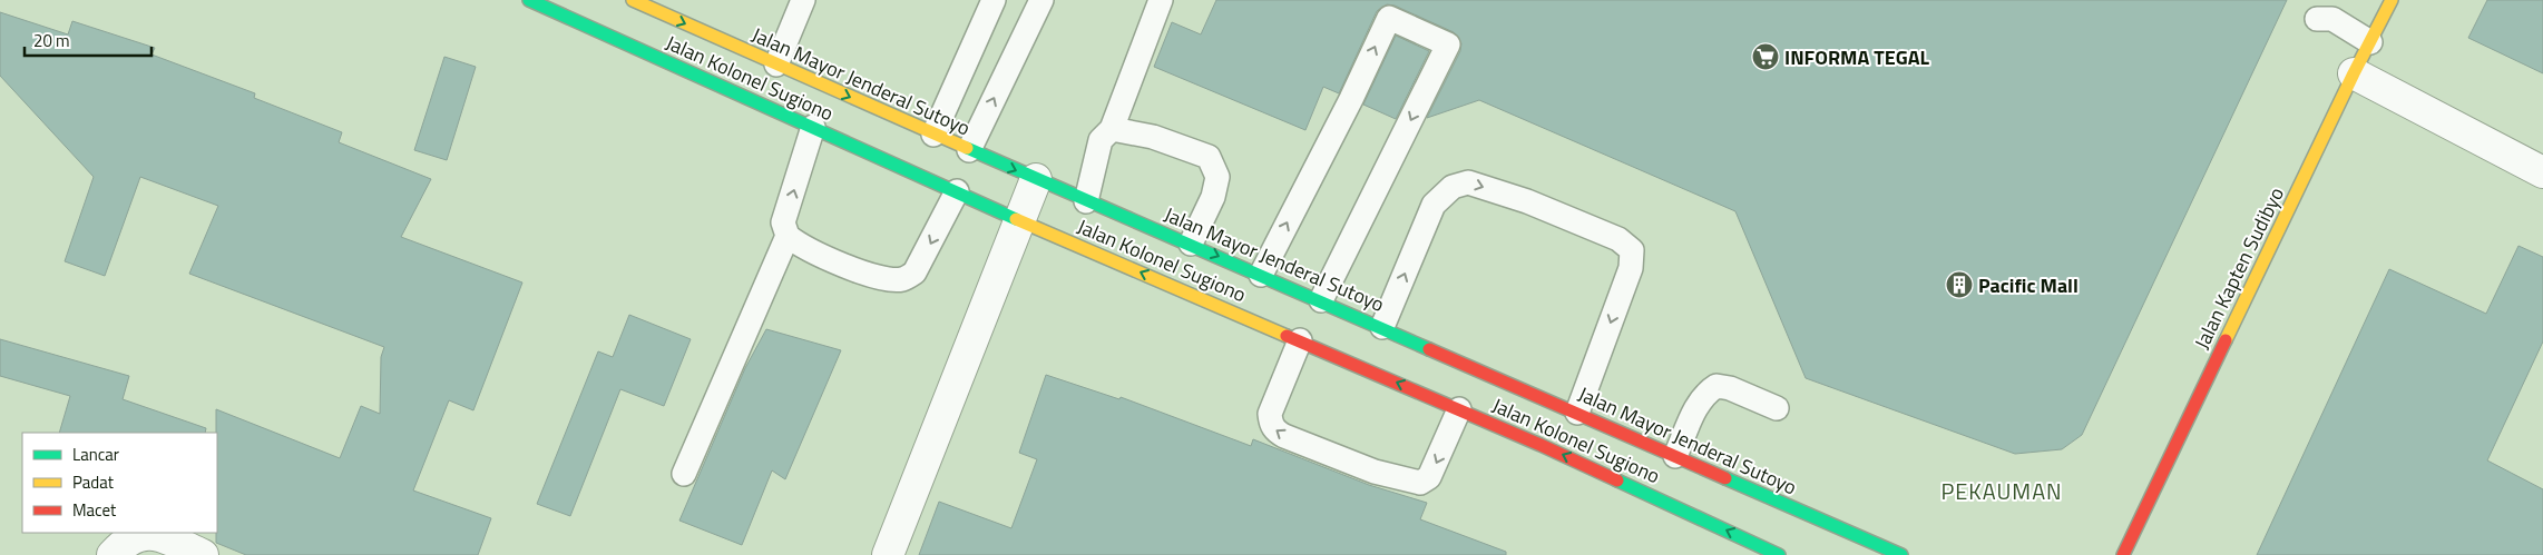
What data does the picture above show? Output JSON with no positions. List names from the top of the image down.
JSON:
{
  "streets": {
    "main road": ["Jalan Kolonel Sugiono", "Jalan Mayor Jenderal Sutoyo", "Jalan Kapten Sudibyo"]
  },
  "one_way": ["Jalan Kolonel Sugiono"],
  "districts": ["PEKAUMAN"],
  "places": {
    "supermarket": ["INFORMA TEGAL"],
    "building": ["Pacific Mall"]
  },
  "legend": ["Lancar", "Padat", "Macet"],
  "scale_bar": "20 m"
}
